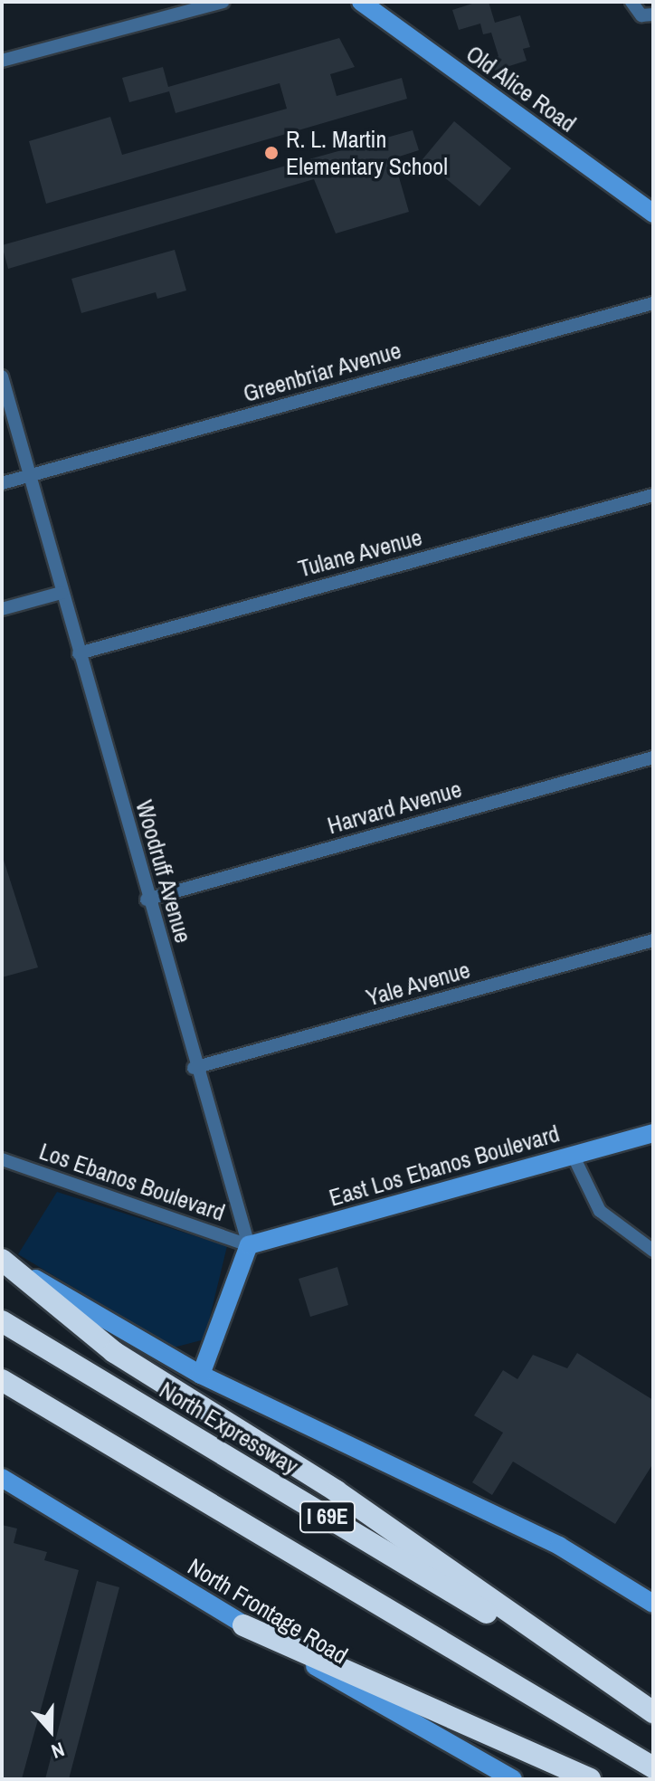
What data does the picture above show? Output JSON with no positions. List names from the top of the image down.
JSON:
{
  "streets": {
    "highway": ["North Expressway", "I 69E"],
    "main road": ["Old Alice Road", "East Los Ebanos Boulevard", "North Frontage Road"],
    "street": [
      "Greenbriar Avenue",
      "Tulane Avenue",
      "Harvard Avenue",
      "Woodruff Avenue",
      "Yale Avenue",
      "Los Ebanos Boulevard"
    ]
  },
  "crossings": [
    ["Greenbriar Avenue", "Woodruff Avenue"],
    ["Tulane Avenue", "Woodruff Avenue"],
    ["Harvard Avenue", "Woodruff Avenue"],
    ["Woodruff Avenue", "Yale Avenue"],
    ["Woodruff Avenue", "East Los Ebanos Boulevard"],
    ["Woodruff Avenue", "Los Ebanos Boulevard"],
    ["East Los Ebanos Boulevard", "Los Ebanos Boulevard"]
  ],
  "places": ["R. L. Martin Elementary School"],
  "north": "bottom"
}
